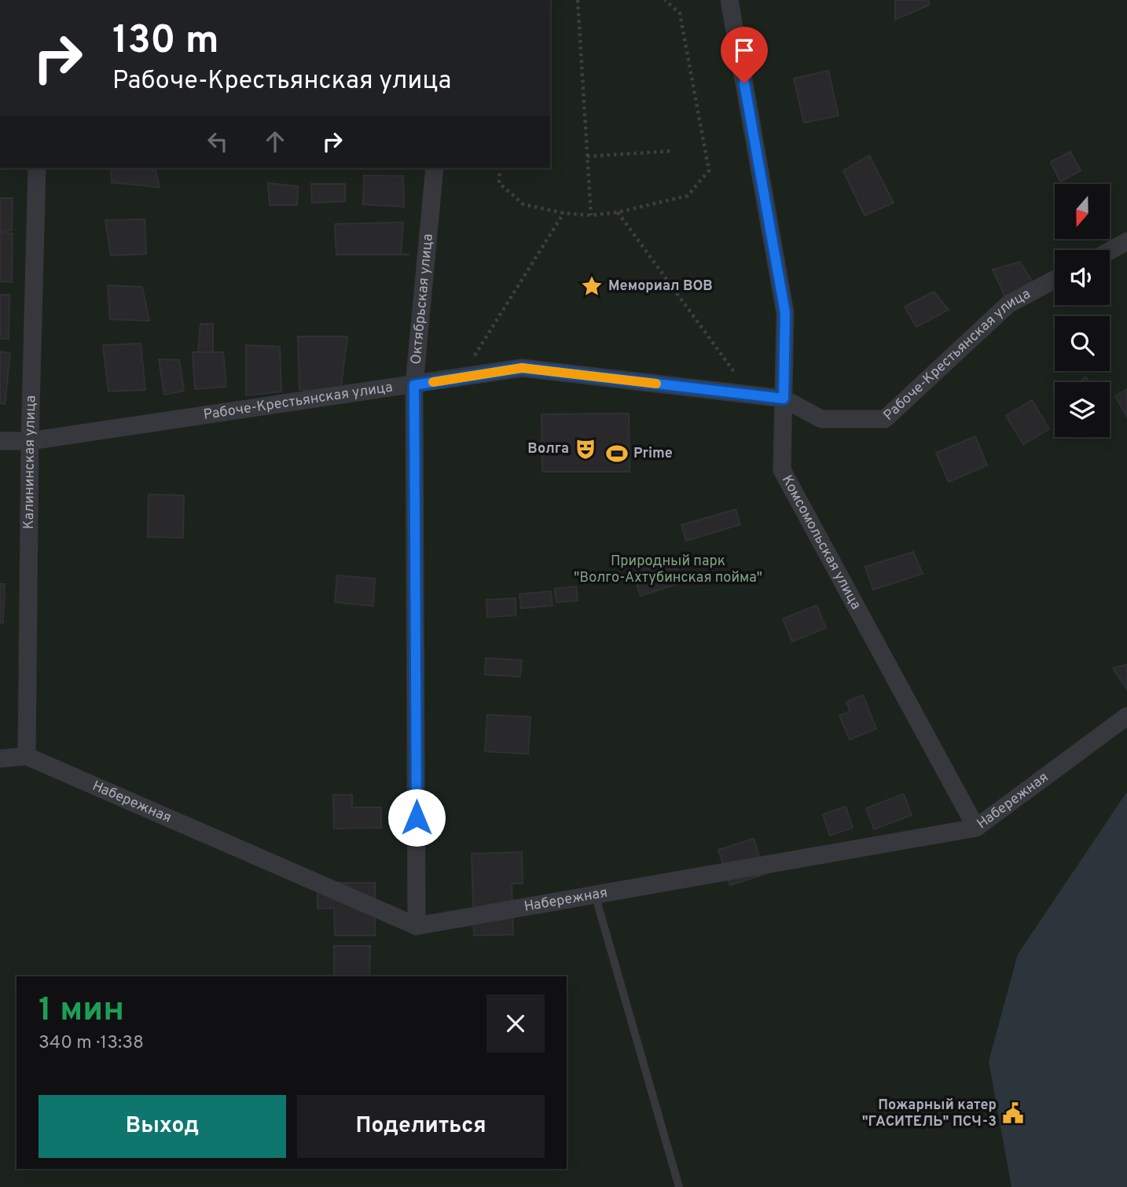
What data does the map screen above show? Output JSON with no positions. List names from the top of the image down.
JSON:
{
  "streets": {
    "street": [
      "Октябрьская улица",
      "Рабоче-Крестьянская улица",
      "Калининская улица",
      "Комсомольская улица",
      "Набережная"
    ]
  },
  "crossings": [
    ["Октябрьская улица", "Рабоче-Крестьянская улица"],
    ["Октябрьская улица", "Набережная"],
    ["Рабоче-Крестьянская улица", "Калининская улица"],
    ["Рабоче-Крестьянская улица", "Комсомольская улица"],
    ["Калининская улица", "Набережная"],
    ["Комсомольская улица", "Набережная"]
  ],
  "parks": ["Природный парк \"Волго-Ахтубинская пойма\""],
  "places": {
    "place": ["Мемориал ВОВ"],
    "theatre": ["Волга"],
    "sports": ["Prime"],
    "public building": ["Пожарный катер \"ГАСИТЕЛЬ\" ПСЧ-3"]
  },
  "north": "bottom",
  "page": {
    "turn": ["130 m", "Рабоче-Крестьянская улица"],
    "heading": ["1 мин", "340 m · 13:38"],
    "buttons": ["Выход", "Поделиться"]
  }
}
